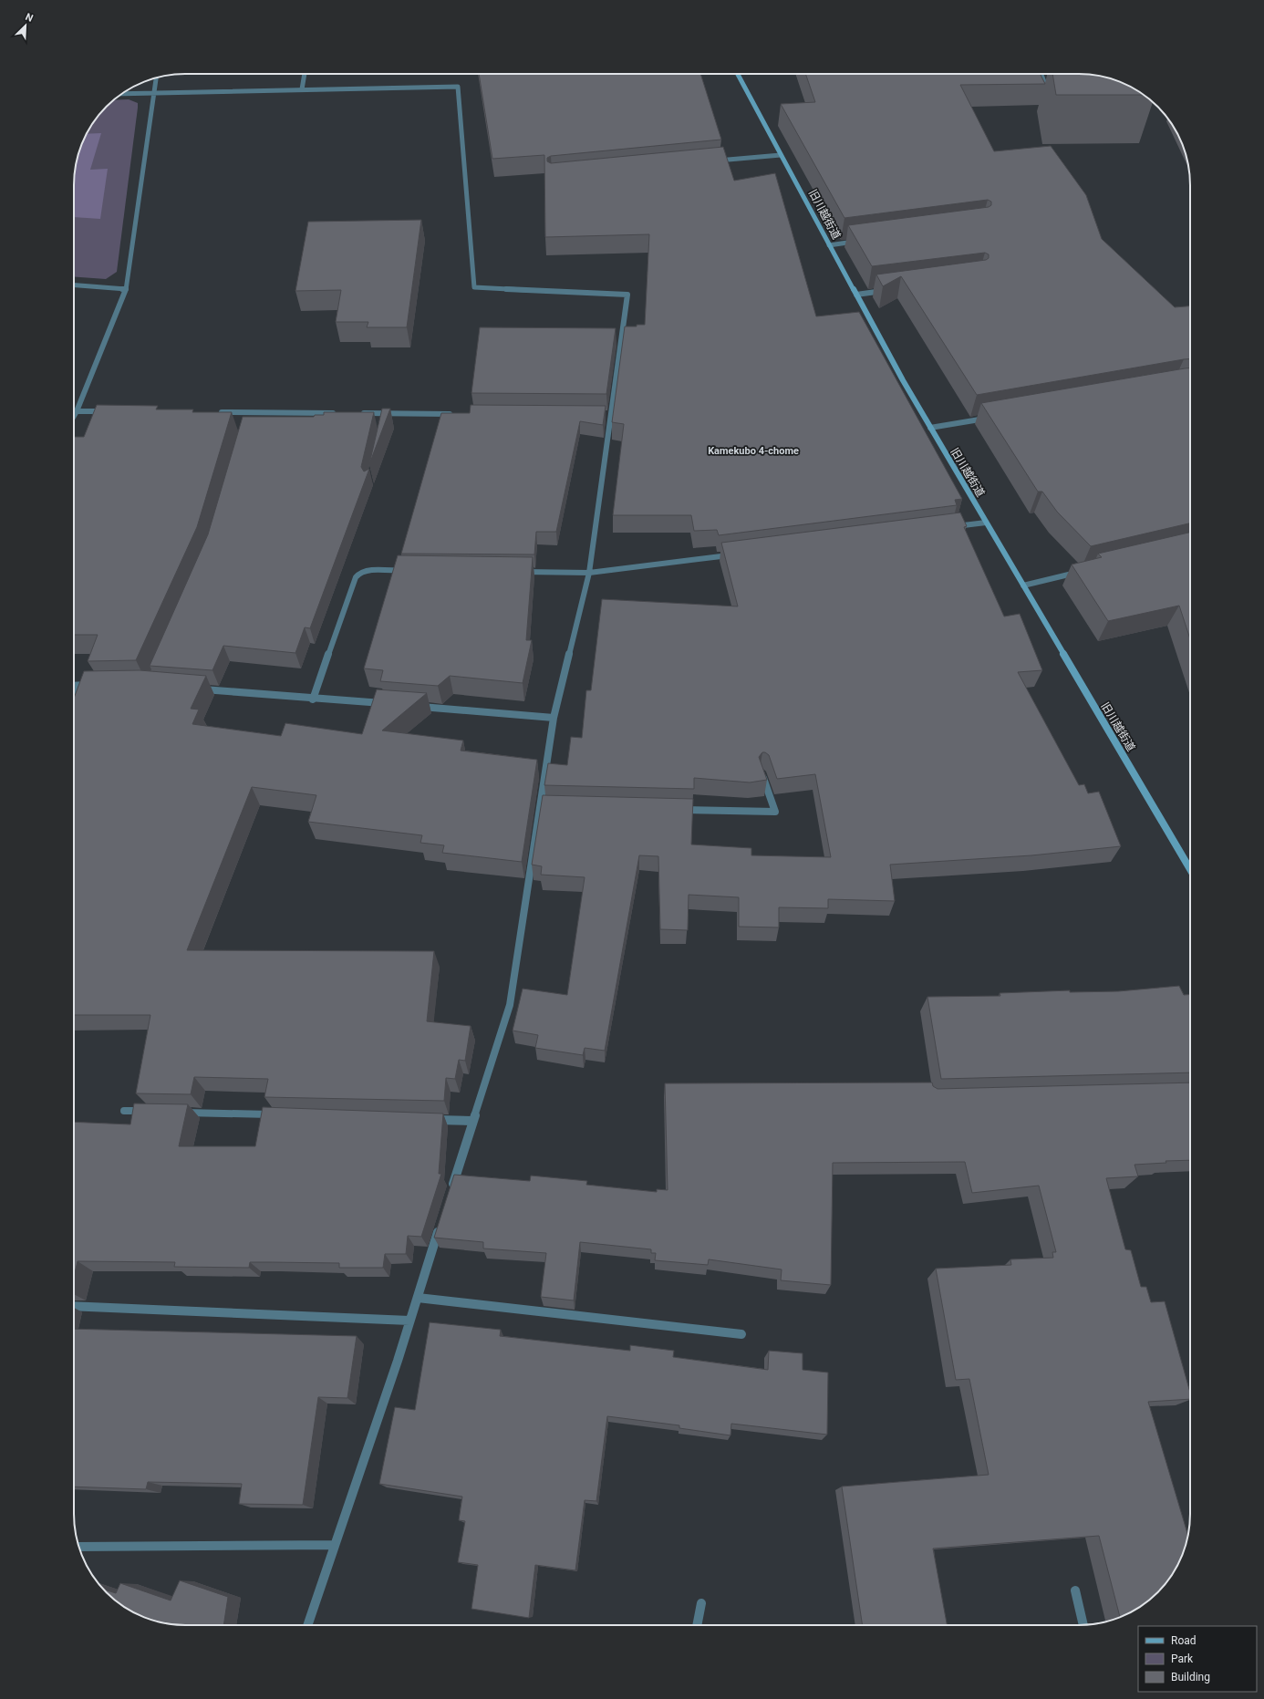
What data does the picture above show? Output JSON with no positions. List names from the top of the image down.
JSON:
{
  "streets": {
    "street": ["旧川越街道"]
  },
  "districts": ["Kamekubo 4-chome"],
  "legend": ["Road", "Park", "Building"],
  "north": "top right"
}
